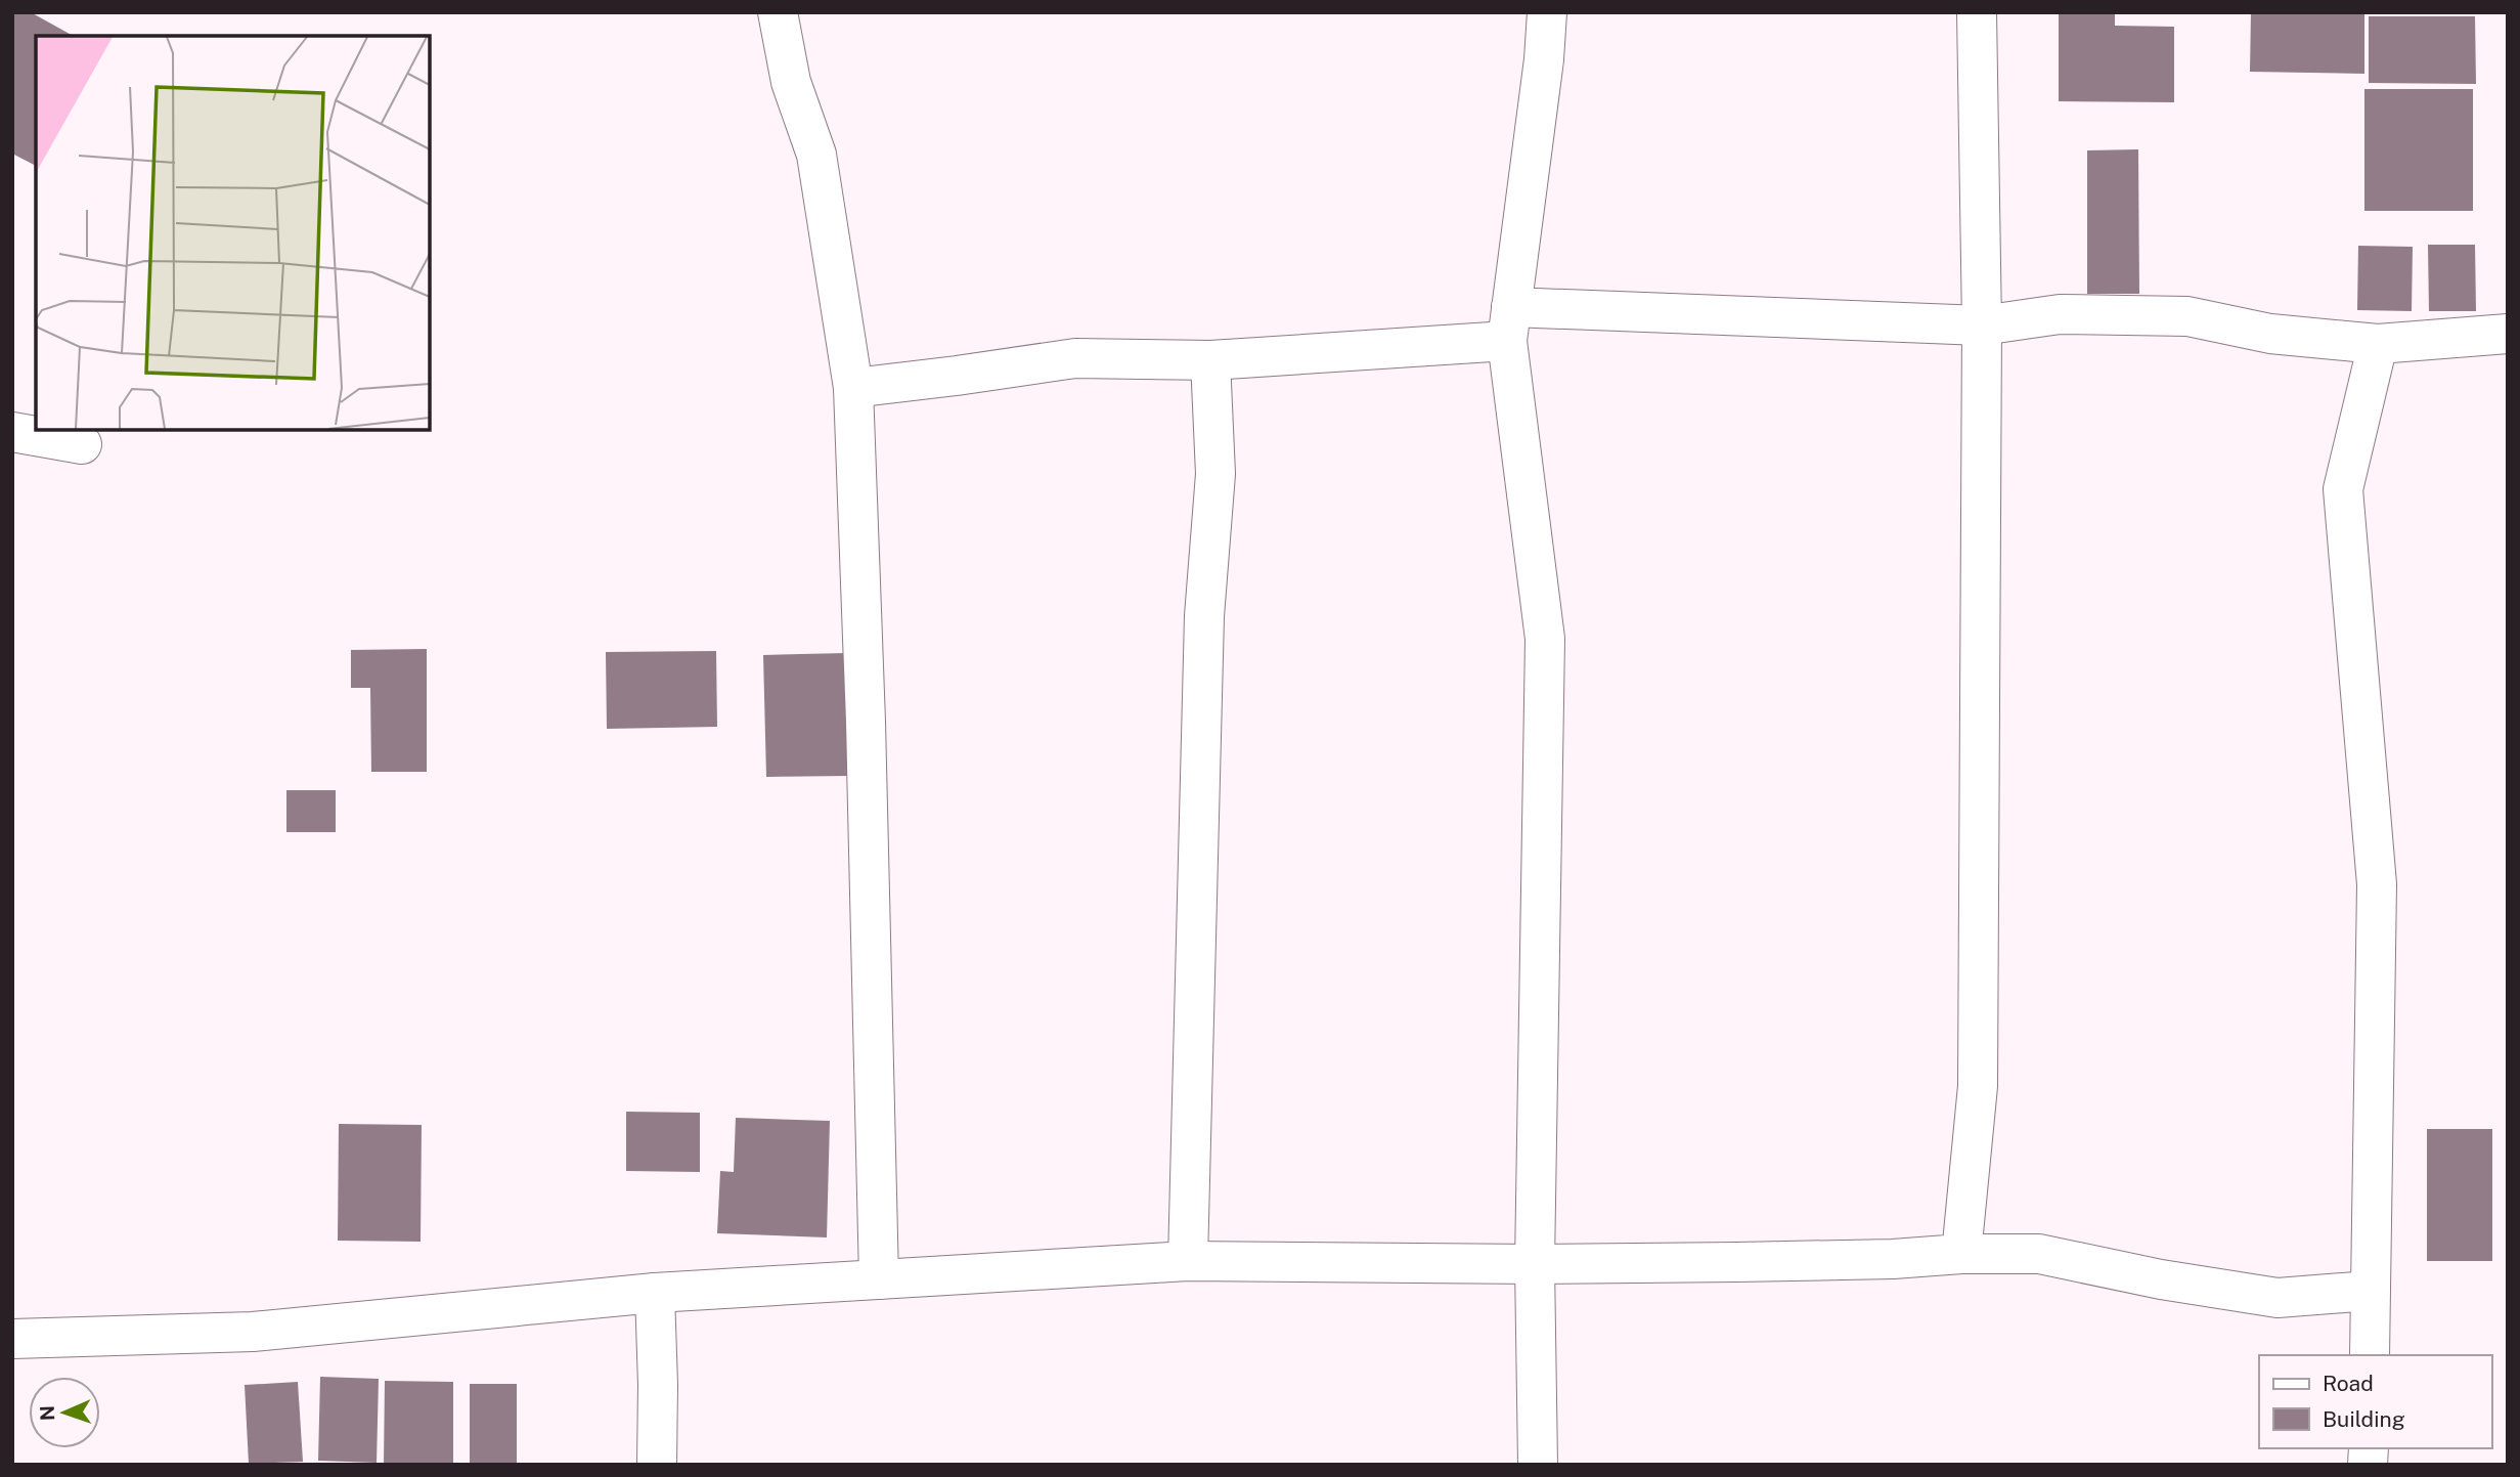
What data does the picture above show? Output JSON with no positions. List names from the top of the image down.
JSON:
{
  "legend": ["Road", "Building"],
  "north": "left"
}
